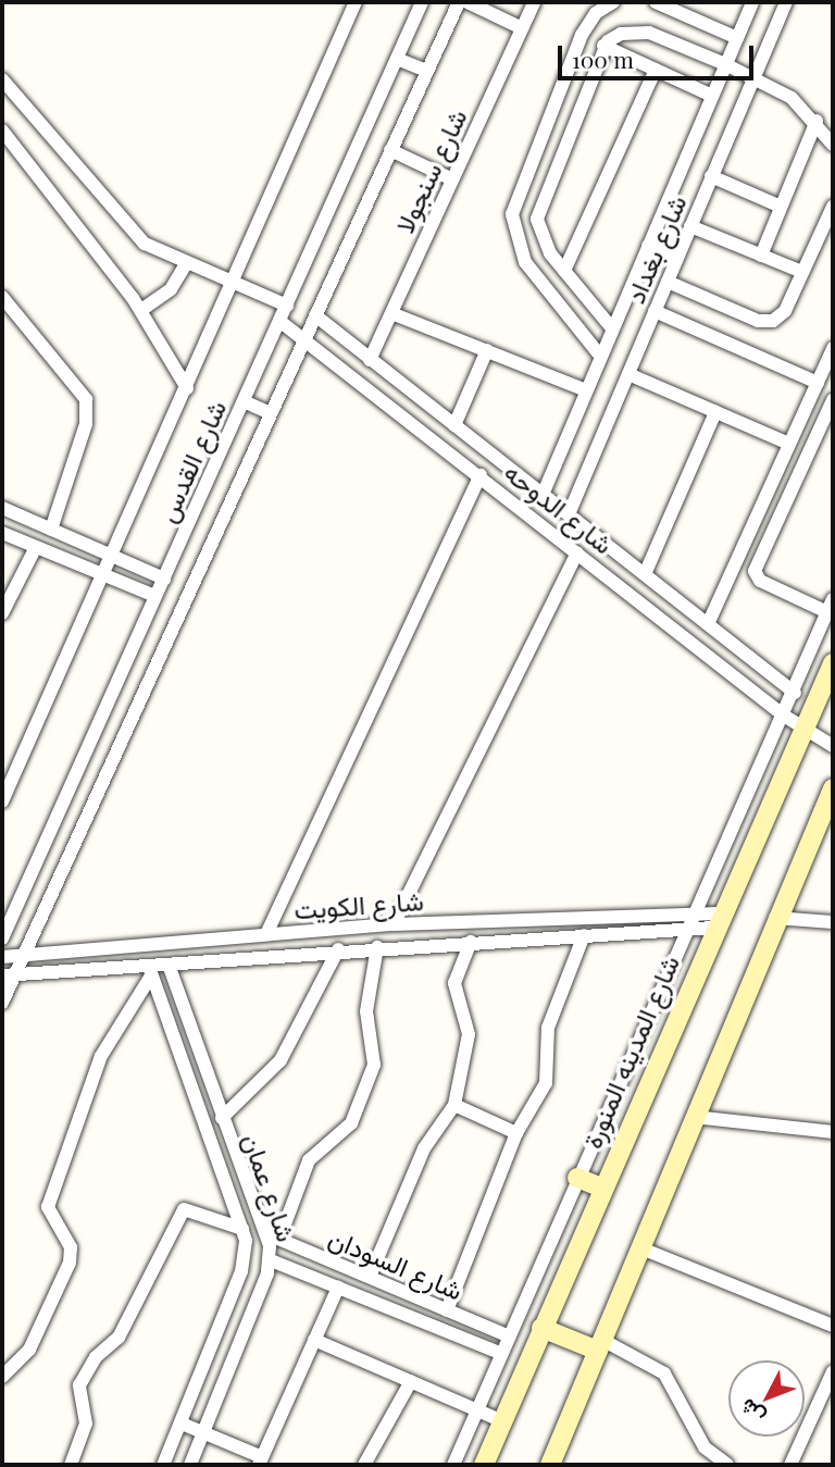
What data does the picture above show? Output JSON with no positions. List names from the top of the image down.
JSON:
{
  "streets": {
    "main road": ["شارع المدينه المنورة"],
    "street": [
      "شارع سنجولا",
      "شارع بغداد",
      "شارع القدس",
      "شارع الدوحه",
      "شارع الكويت",
      "شارع عمان",
      "شارع السودان"
    ]
  },
  "crossings": [
    ["شارع سنجولا", "شارع الدوحه"],
    ["شارع بغداد", "شارع الدوحه"],
    ["شارع القدس", "شارع الدوحه"],
    ["شارع الدوحه", "شارع المدينه المنورة"],
    ["شارع الكويت", "شارع المدينه المنورة"],
    ["شارع الكويت", "شارع عمان"],
    ["شارع عمان", "شارع السودان"]
  ],
  "scale_bar": "100 m",
  "north": "bottom left"
}
